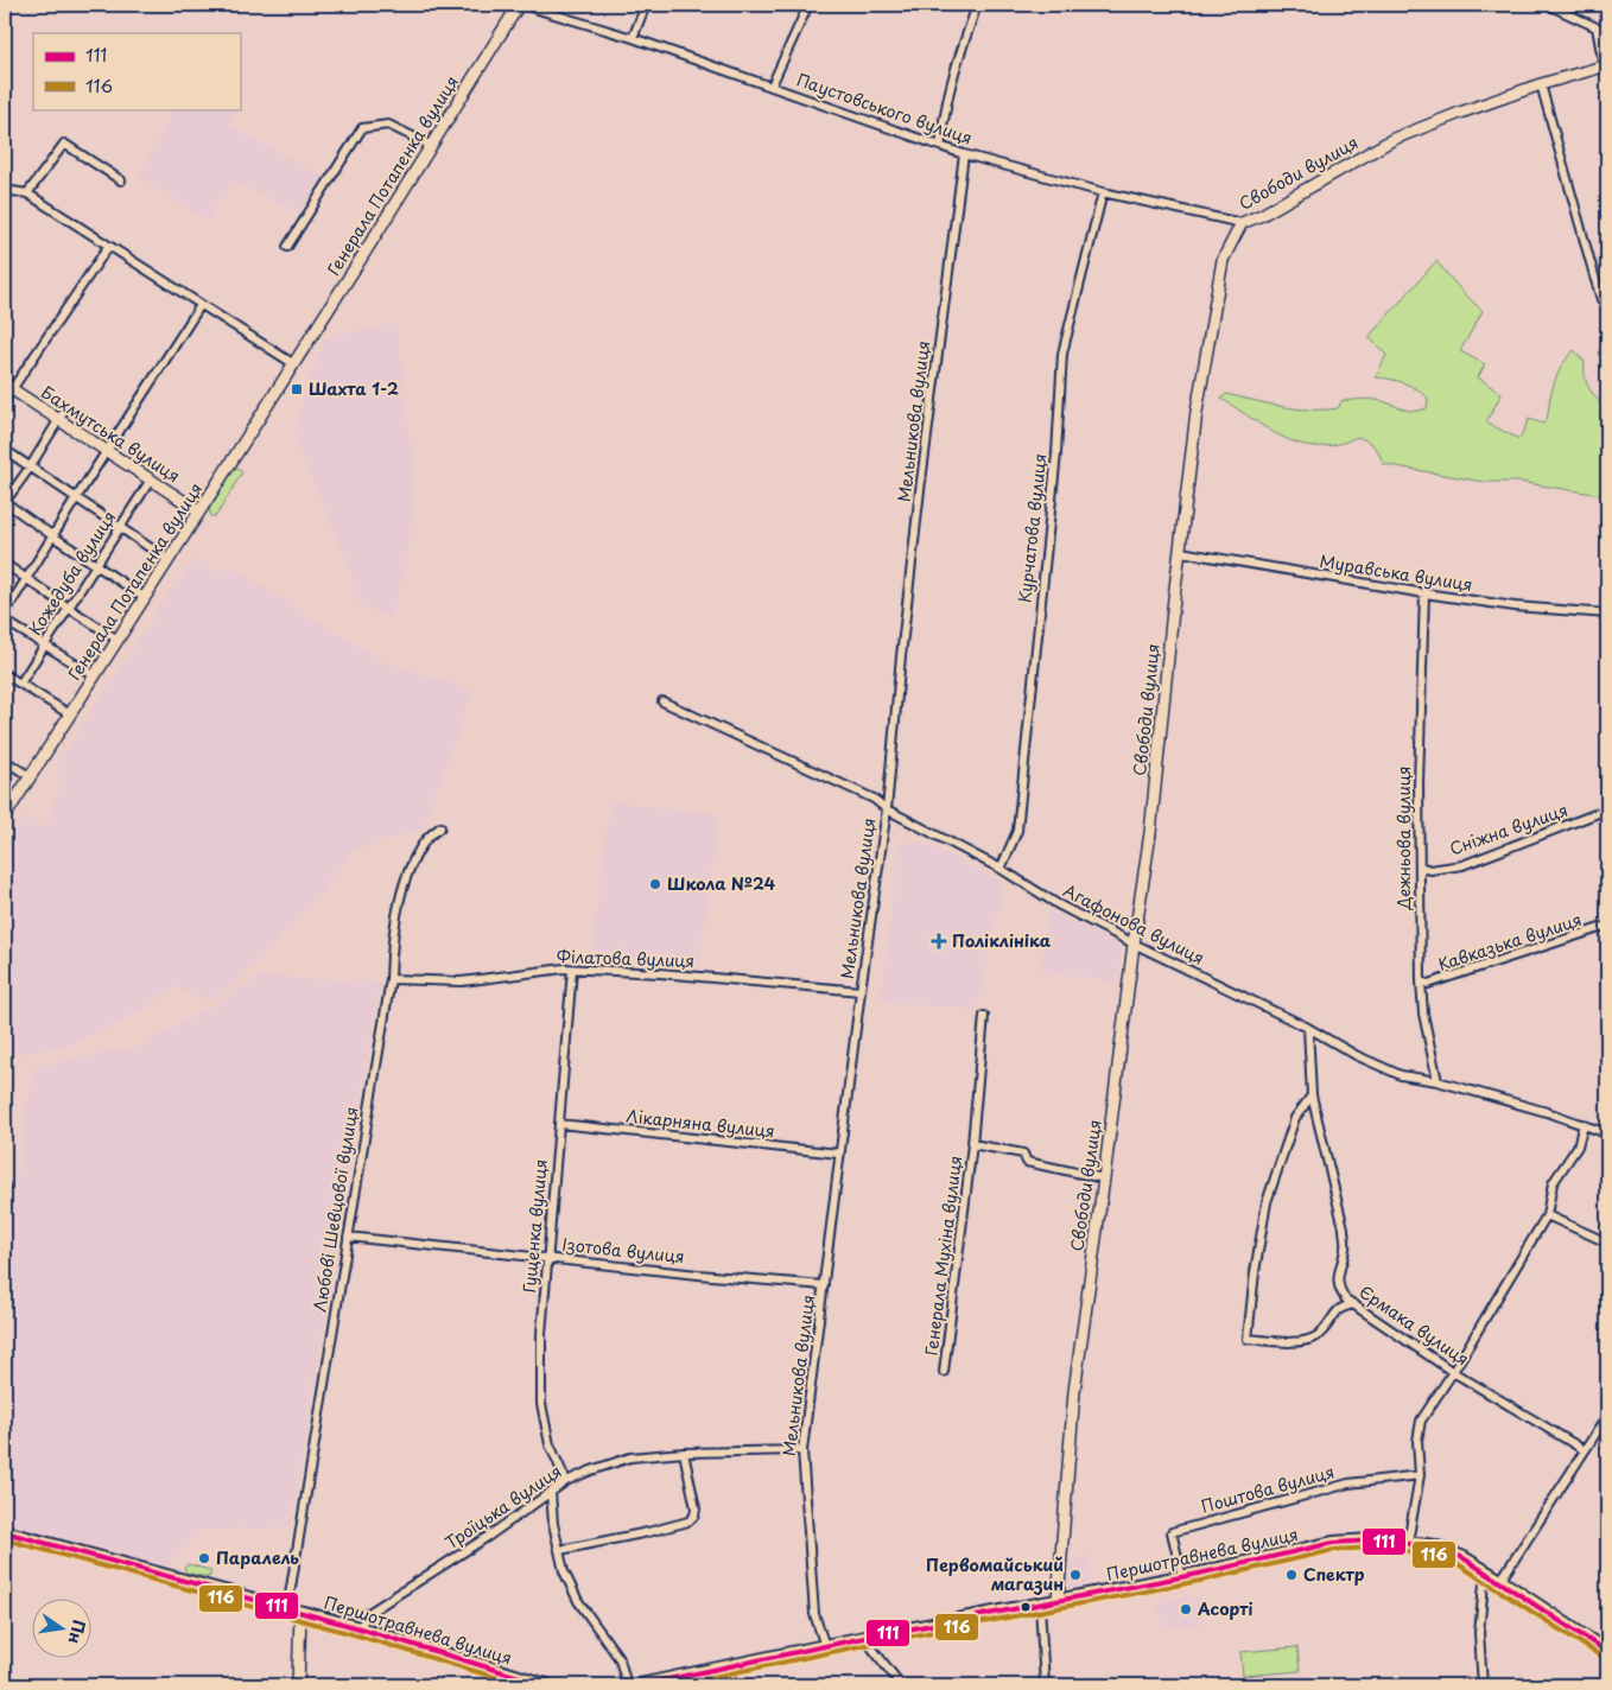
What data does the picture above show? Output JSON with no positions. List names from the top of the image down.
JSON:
{
  "streets": {
    "main road": ["Першотравнева вулиця"],
    "street": [
      "Паустовського вулиця",
      "Свободи вулиця",
      "Генерала Потапенка вулиця",
      "Мельникова вулиця",
      "Бахмутська вулиця",
      "Курчатова вулиця",
      "Кожедуба вулиця",
      "Муравська вулиця",
      "Сніжна вулиця",
      "Дежньова вулиця",
      "Агафонова вулиця",
      "Кавказька вулиця",
      "Філатова вулиця",
      "Лікарняна вулиця",
      "Любові Шевцової вулиця",
      "Гущенка вулиця",
      "Ізотова вулиця",
      "Генерала Мухіна вулиця",
      "Єрмака вулиця",
      "Поштова вулиця",
      "Троїцька вулиця"
    ]
  },
  "crossings": [
    ["Паустовського вулиця", "Свободи вулиця"],
    ["Паустовського вулиця", "Генерала Потапенка вулиця"],
    ["Паустовського вулиця", "Мельникова вулиця"],
    ["Паустовського вулиця", "Курчатова вулиця"],
    ["Свободи вулиця", "Муравська вулиця"],
    ["Свободи вулиця", "Агафонова вулиця"],
    ["Свободи вулиця", "Генерала Мухіна вулиця"],
    ["Свободи вулиця", "Першотравнева вулиця"],
    ["Генерала Потапенка вулиця", "Бахмутська вулиця"],
    ["Мельникова вулиця", "Агафонова вулиця"],
    ["Мельникова вулиця", "Філатова вулиця"],
    ["Мельникова вулиця", "Лікарняна вулиця"],
    ["Мельникова вулиця", "Ізотова вулиця"],
    ["Мельникова вулиця", "Троїцька вулиця"],
    ["Мельникова вулиця", "Першотравнева вулиця"],
    ["Бахмутська вулиця", "Кожедуба вулиця"],
    ["Курчатова вулиця", "Агафонова вулиця"],
    ["Муравська вулиця", "Дежньова вулиця"],
    ["Сніжна вулиця", "Дежньова вулиця"],
    ["Дежньова вулиця", "Агафонова вулиця"],
    ["Дежньова вулиця", "Кавказька вулиця"],
    ["Агафонова вулиця", "Єрмака вулиця"],
    ["Філатова вулиця", "Любові Шевцової вулиця"],
    ["Філатова вулиця", "Гущенка вулиця"],
    ["Лікарняна вулиця", "Гущенка вулиця"],
    ["Любові Шевцової вулиця", "Ізотова вулиця"],
    ["Любові Шевцової вулиця", "Першотравнева вулиця"],
    ["Гущенка вулиця", "Ізотова вулиця"],
    ["Гущенка вулиця", "Троїцька вулиця"],
    ["Поштова вулиця", "Першотравнева вулиця"],
    ["Троїцька вулиця", "Першотравнева вулиця"]
  ],
  "places": {
    "transit": ["Шахта 1-2"],
    "other": [
      "Школа №24",
      "Паралель",
      "Первомайський магазин",
      "Спектр",
      "Асорті"
    ],
    "health": ["Поліклініка"]
  },
  "lines": ["transit line 111", "transit line 116"],
  "legend": ["111", "116"],
  "north": "right"
}
